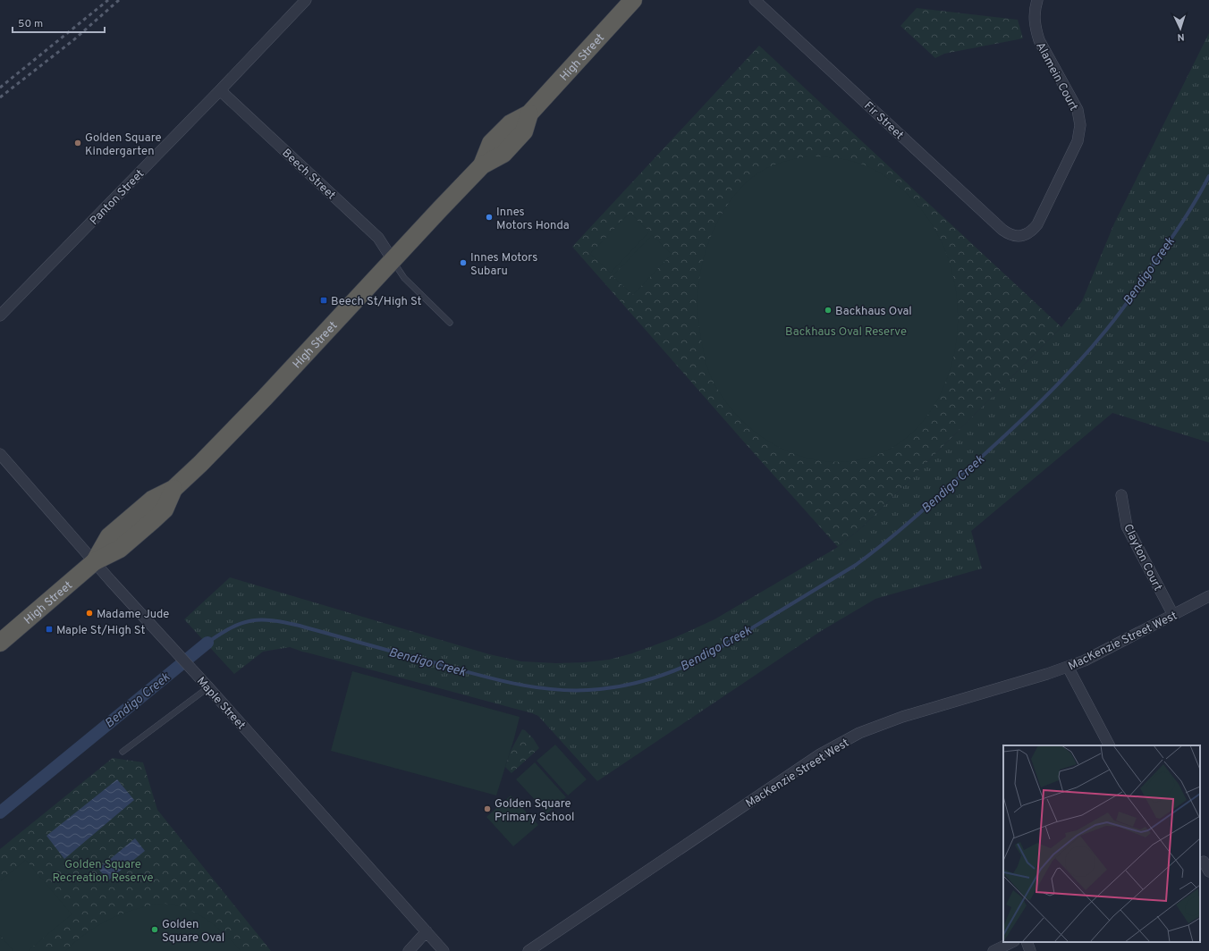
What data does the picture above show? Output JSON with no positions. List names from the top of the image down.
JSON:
{
  "streets": {
    "highway": ["High Street"],
    "street": [
      "Alamein Court",
      "Fir Street",
      "Beech Street",
      "Panton Street",
      "Clayton Court",
      "MacKenzie Street West",
      "Maple Street"
    ]
  },
  "crossings": [
    ["High Street", "Beech Street"],
    ["High Street", "Maple Street"],
    ["Alamein Court", "Fir Street"],
    ["Beech Street", "Panton Street"],
    ["Clayton Court", "MacKenzie Street West"]
  ],
  "water": ["Bendigo Creek"],
  "parks": ["Backhaus Oval Reserve", "Golden Square Recreation Reserve"],
  "places": {
    "other": [
      "Golden Square Kindergarten",
      "Innes Motors Honda",
      "Innes Motors Subaru",
      "Backhaus Oval",
      "Madame Jude",
      "Golden Square Primary School",
      "Golden Square Oval"
    ],
    "transit": ["Beech St/High St", "Maple St/High St"]
  },
  "scale_bar": "50 m",
  "north": "bottom"
}
